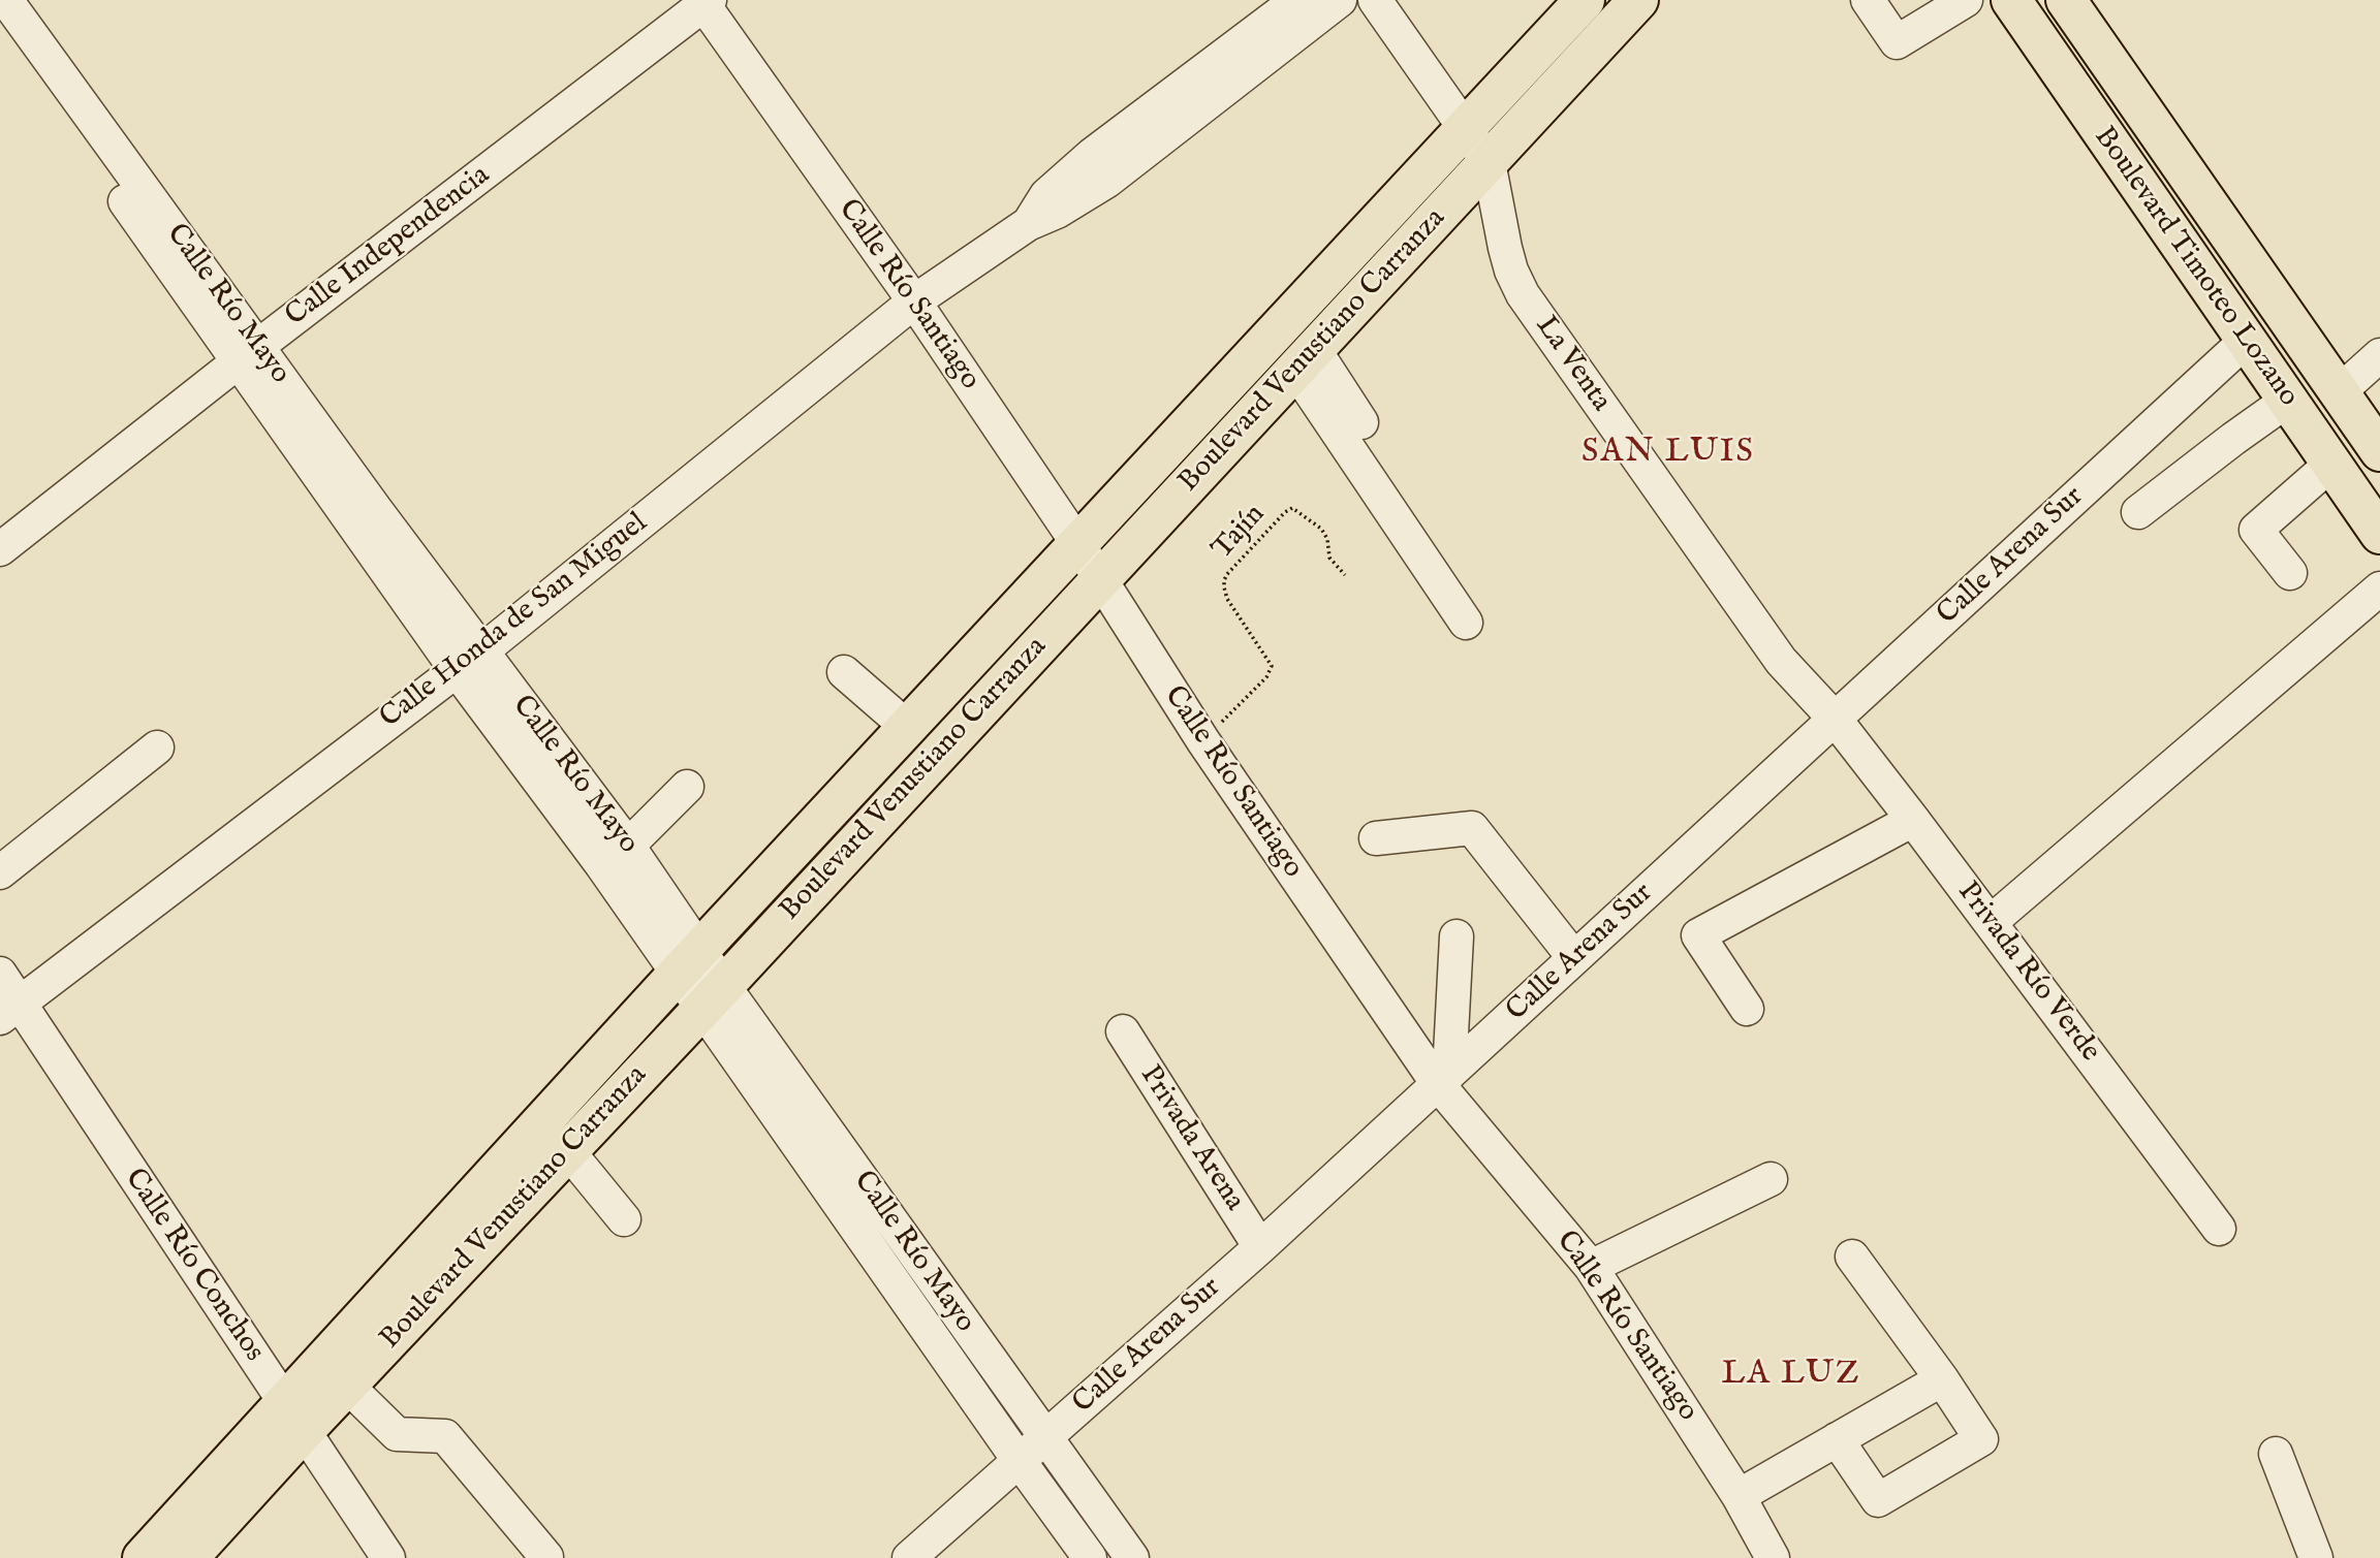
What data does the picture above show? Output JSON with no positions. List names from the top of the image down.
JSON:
{
  "streets": {
    "main road": ["Boulevard Timoteo Lozano", "Boulevard Venustiano Carranza"],
    "street": [
      "Calle Independencia",
      "Calle Río Santiago",
      "Calle Río Mayo",
      "La Venta",
      "Calle Arena Sur",
      "Calle Honda de San Miguel",
      "Privada Río Verde",
      "Privada Arena",
      "Calle Río Conchos"
    ],
    "path": ["Tajín"]
  },
  "crossings": [
    ["Calle Independencia", "Calle Río Santiago"],
    ["Calle Independencia", "Calle Río Mayo"],
    ["Boulevard Timoteo Lozano", "Calle Arena Sur"],
    ["Calle Río Santiago", "Boulevard Venustiano Carranza"],
    ["Calle Río Santiago", "Tajín"],
    ["Calle Río Santiago", "Calle Arena Sur"],
    ["Calle Río Santiago", "Calle Honda de San Miguel"],
    ["Calle Río Mayo", "Boulevard Venustiano Carranza"],
    ["Calle Río Mayo", "Calle Arena Sur"],
    ["Calle Río Mayo", "Calle Honda de San Miguel"],
    ["Boulevard Venustiano Carranza", "La Venta"],
    ["Boulevard Venustiano Carranza", "Calle Río Conchos"],
    ["La Venta", "Calle Arena Sur"],
    ["La Venta", "Privada Río Verde"],
    ["Calle Arena Sur", "Privada Río Verde"],
    ["Calle Arena Sur", "Privada Arena"],
    ["Calle Honda de San Miguel", "Calle Río Conchos"]
  ],
  "districts": ["SAN LUIS", "LA LUZ"]
}
